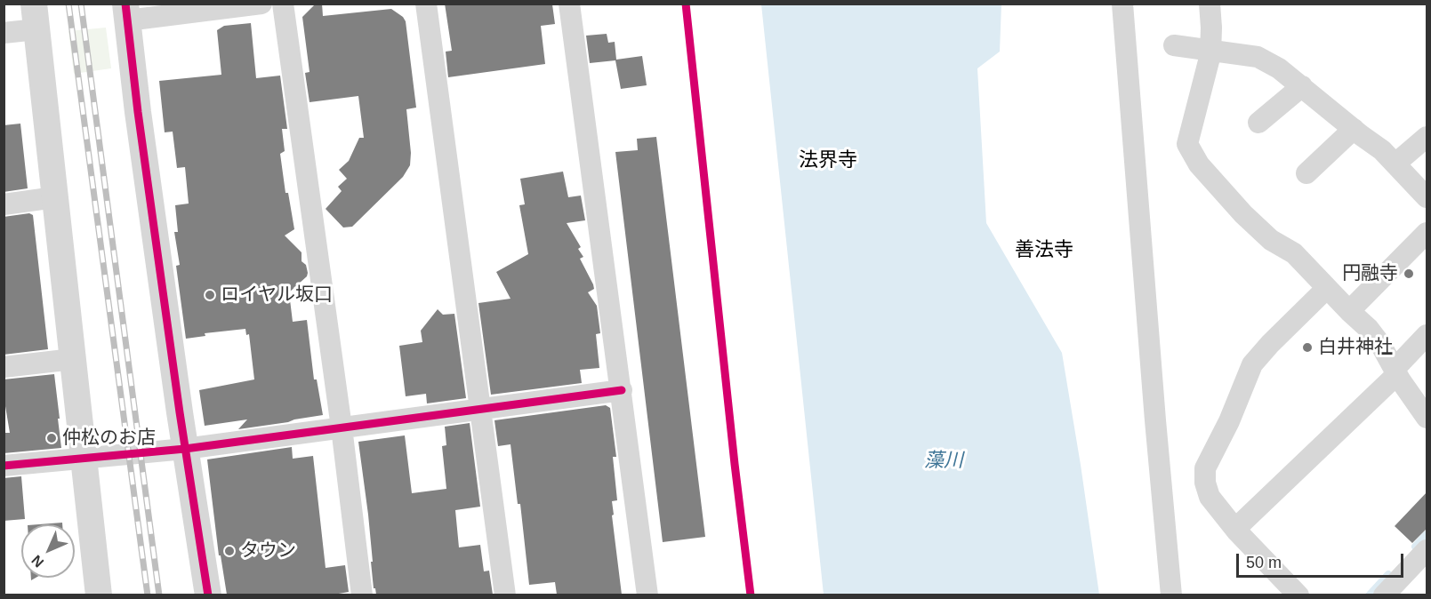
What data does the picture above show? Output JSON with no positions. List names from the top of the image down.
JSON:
{
  "districts": ["法界寺", "善法寺"],
  "water": ["藻川"],
  "places": [
    "円融寺",
    "ロイヤル坂口",
    "白井神社",
    "仲松のお店",
    "タウン"
  ],
  "scale_bar": "50 m",
  "north": "bottom left"
}
